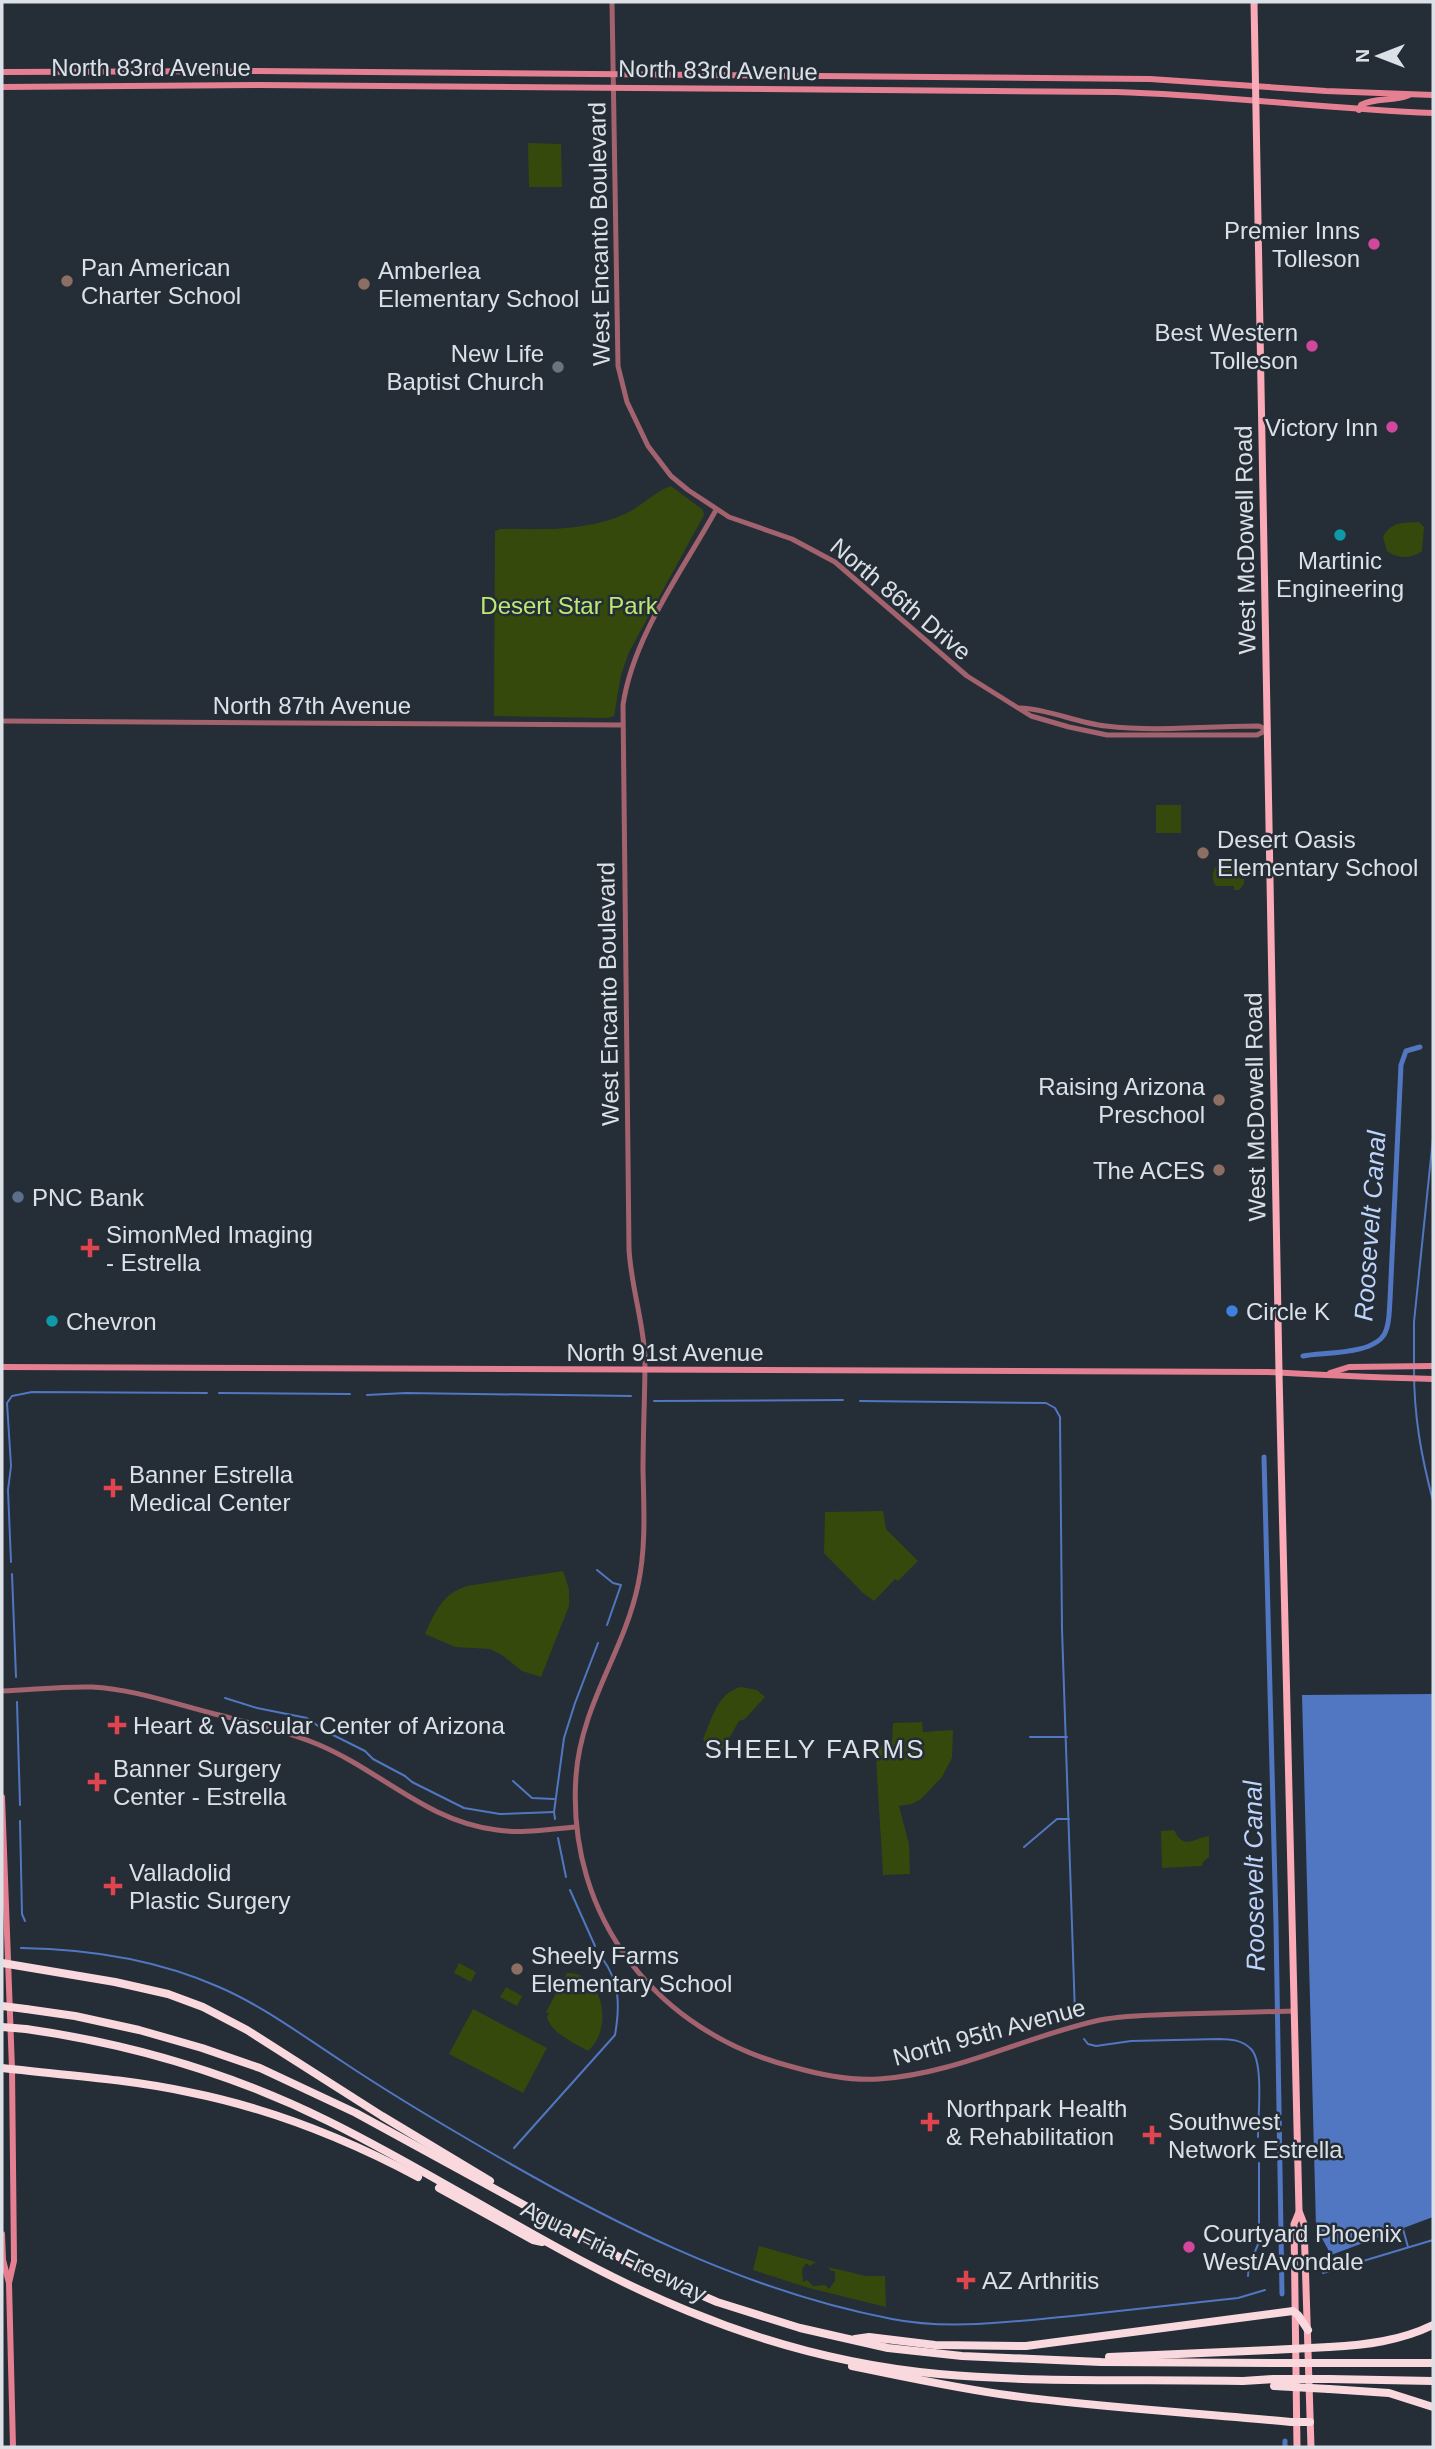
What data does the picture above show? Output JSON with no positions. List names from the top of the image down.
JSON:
{
  "streets": {
    "highway": ["Agua Fria Freeway"],
    "main road": ["North 83rd Avenue", "West McDowell Road", "North 91st Avenue"],
    "street": [
      "West Encanto Boulevard",
      "North 86th Drive",
      "North 87th Avenue",
      "North 95th Avenue"
    ]
  },
  "crossings": [
    ["North 83rd Avenue", "West Encanto Boulevard"],
    ["North 83rd Avenue", "West McDowell Road"],
    ["West Encanto Boulevard", "North 86th Drive"],
    ["West Encanto Boulevard", "North 87th Avenue"],
    ["West Encanto Boulevard", "North 91st Avenue"],
    ["West Encanto Boulevard", "North 95th Avenue"],
    ["West McDowell Road", "North 86th Drive"],
    ["West McDowell Road", "North 91st Avenue"],
    ["West McDowell Road", "North 95th Avenue"]
  ],
  "districts": ["SHEELY FARMS"],
  "water": ["Roosevelt Canal"],
  "parks": ["Desert Star Park"],
  "places": {
    "other": [
      "Premier Inns Tolleson",
      "Pan American Charter School",
      "Amberlea Elementary School",
      "Best Western Tolleson",
      "New Life Baptist Church",
      "Victory Inn",
      "Martinic Engineering",
      "Desert Oasis Elementary School",
      "Raising Arizona Preschool",
      "The ACES",
      "PNC Bank",
      "Circle K",
      "Chevron",
      "Sheely Farms Elementary School",
      "Courtyard Phoenix West/Avondale"
    ],
    "health": [
      "SimonMed Imaging - Estrella",
      "Banner Estrella Medical Center",
      "Heart & Vascular Center of Arizona",
      "Banner Surgery Center - Estrella",
      "Valladolid Plastic Surgery",
      "Northpark Health & Rehabilitation",
      "Southwest Network Estrella",
      "AZ Arthritis"
    ]
  },
  "north": "left"
}
